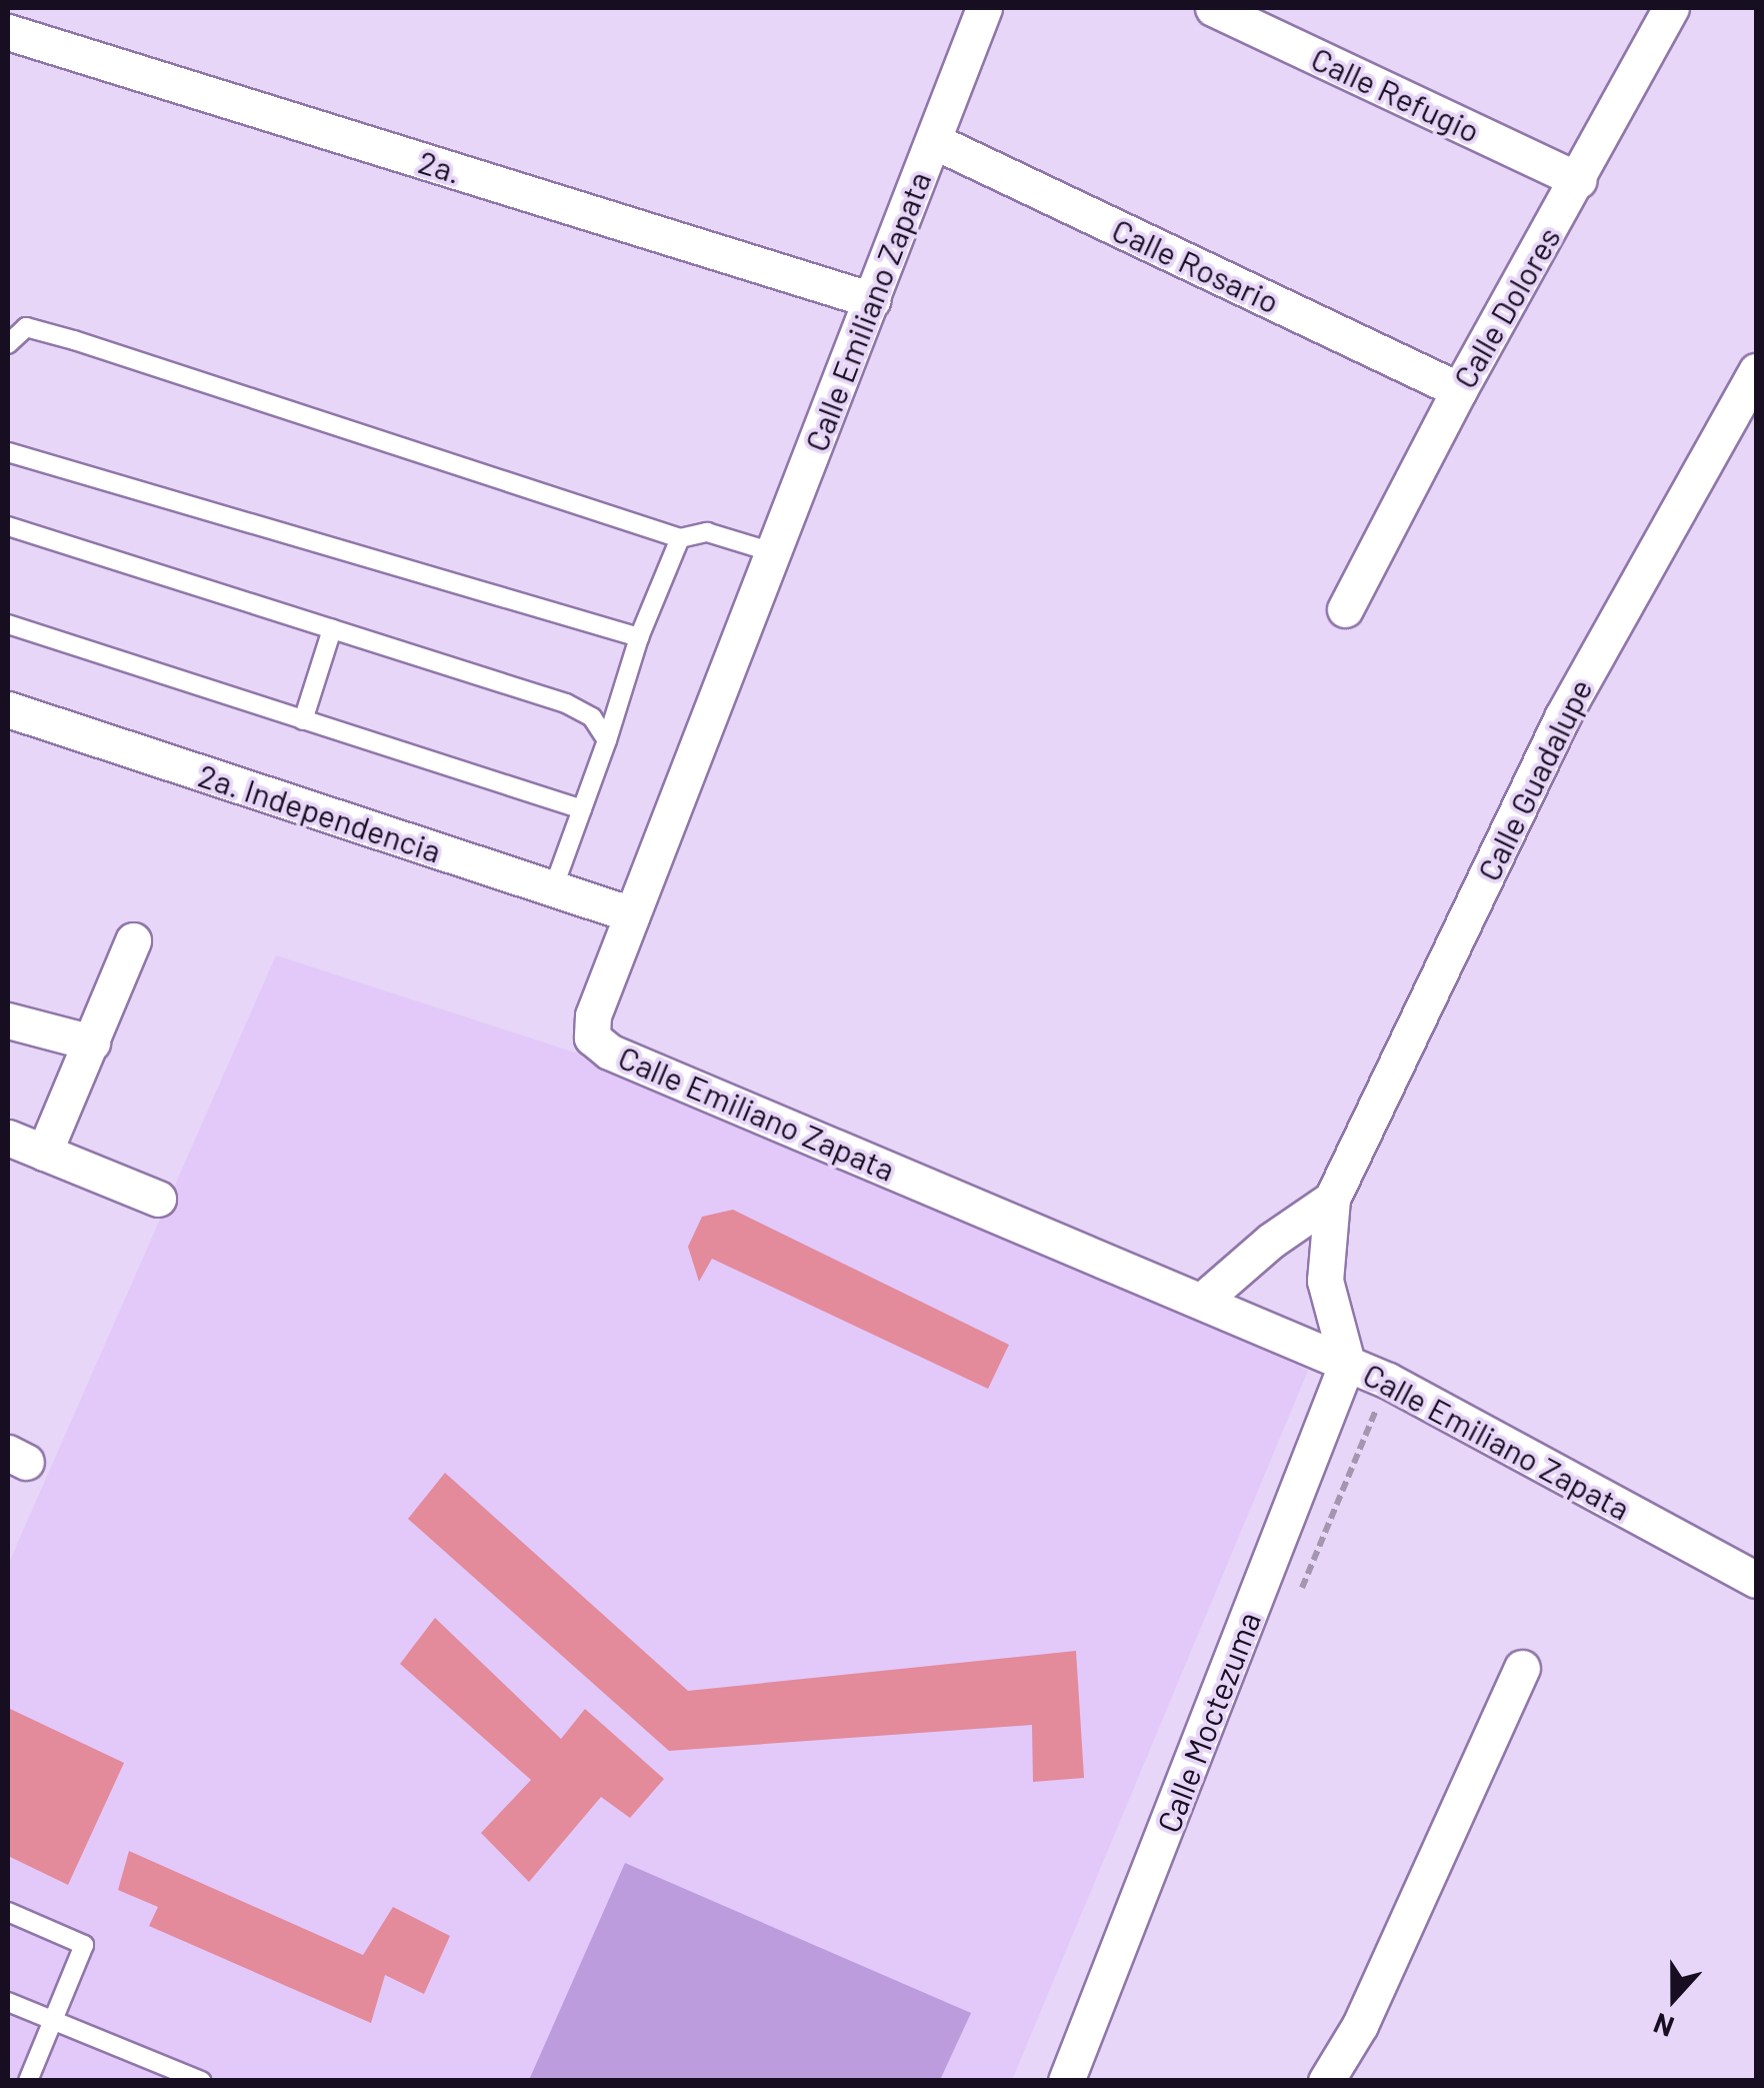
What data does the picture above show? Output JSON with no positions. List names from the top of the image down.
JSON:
{
  "streets": {
    "street": [
      "Calle Refugio",
      "2a.",
      "Calle Rosario",
      "Calle Dolores",
      "Calle Emiliano Zapata",
      "Calle Guadalupe",
      "2a. Independencia",
      "Calle Moctezuma"
    ]
  },
  "crossings": [
    ["Calle Refugio", "Calle Dolores"],
    ["2a.", "Calle Emiliano Zapata"],
    ["Calle Rosario", "Calle Dolores"],
    ["Calle Rosario", "Calle Emiliano Zapata"],
    ["Calle Emiliano Zapata", "Calle Guadalupe"],
    ["Calle Emiliano Zapata", "2a. Independencia"],
    ["Calle Emiliano Zapata", "Calle Moctezuma"],
    ["Calle Guadalupe", "Calle Moctezuma"]
  ],
  "north": "bottom"
}
